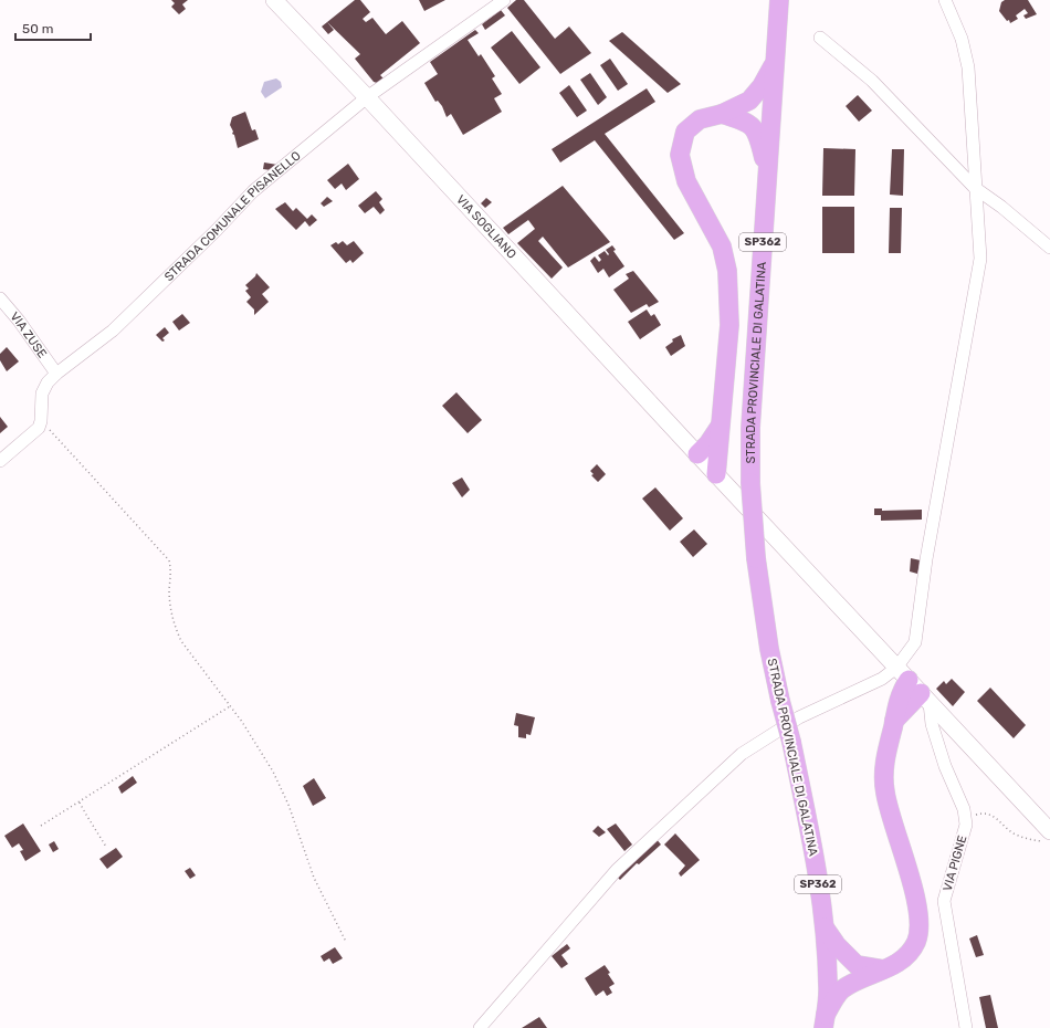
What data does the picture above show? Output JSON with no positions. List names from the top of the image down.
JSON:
{
  "streets": {
    "main road": ["VIA SOGLIANO", "SP362", "STRADA PROVINCIALE DI GALATINA"],
    "street": ["STRADA COMUNALE PISANELLO", "VIA ZUSE", "VIA PIGNE"]
  },
  "crossings": [
    ["STRADA COMUNALE PISANELLO", "VIA SOGLIANO"],
    ["STRADA COMUNALE PISANELLO", "VIA ZUSE"]
  ],
  "scale_bar": "50 m"
}
